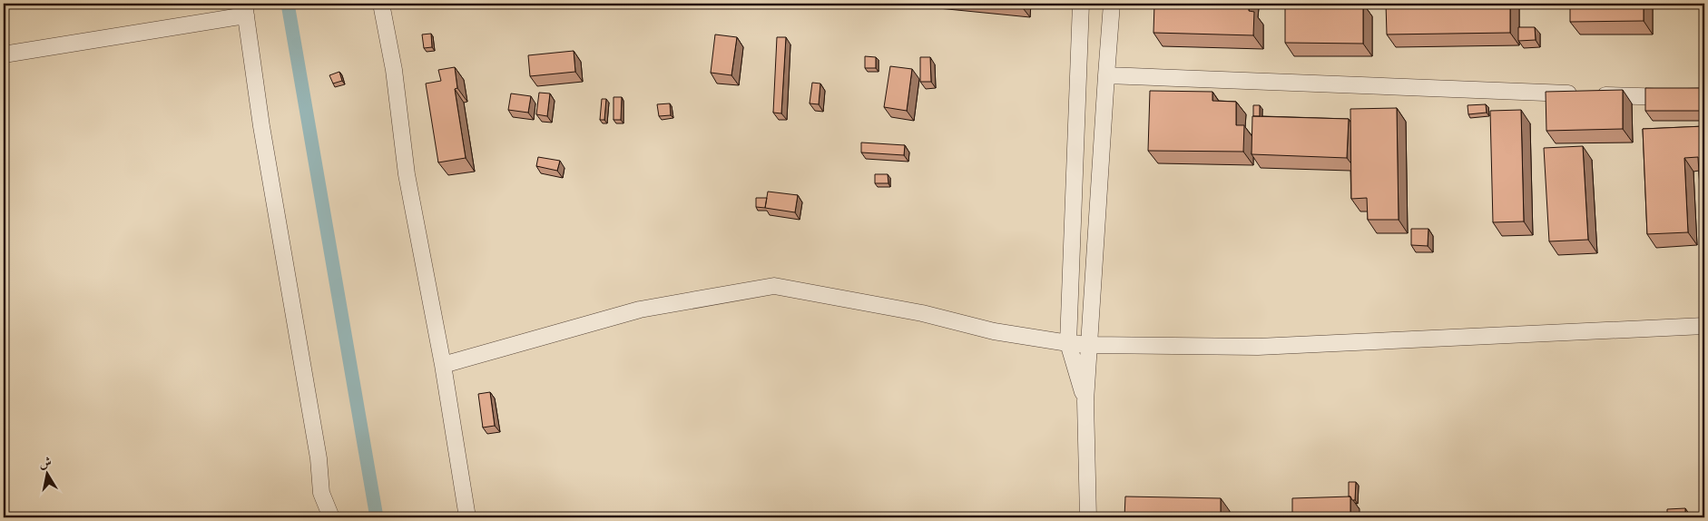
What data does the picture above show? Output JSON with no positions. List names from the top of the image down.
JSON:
{
  "north": "top"
}
